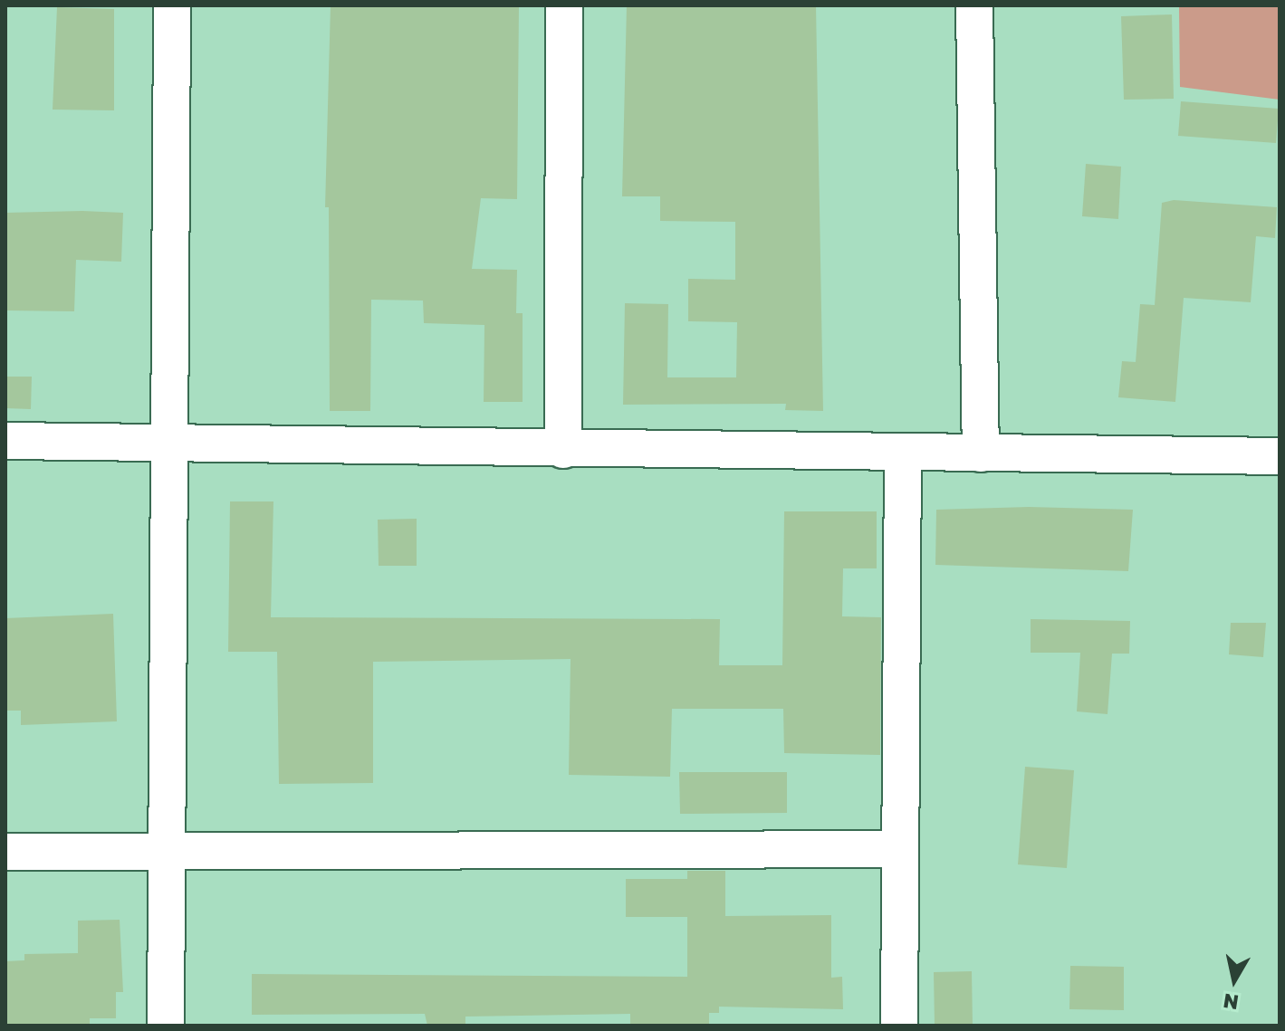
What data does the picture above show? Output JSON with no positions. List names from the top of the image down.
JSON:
{
  "north": "bottom"
}
